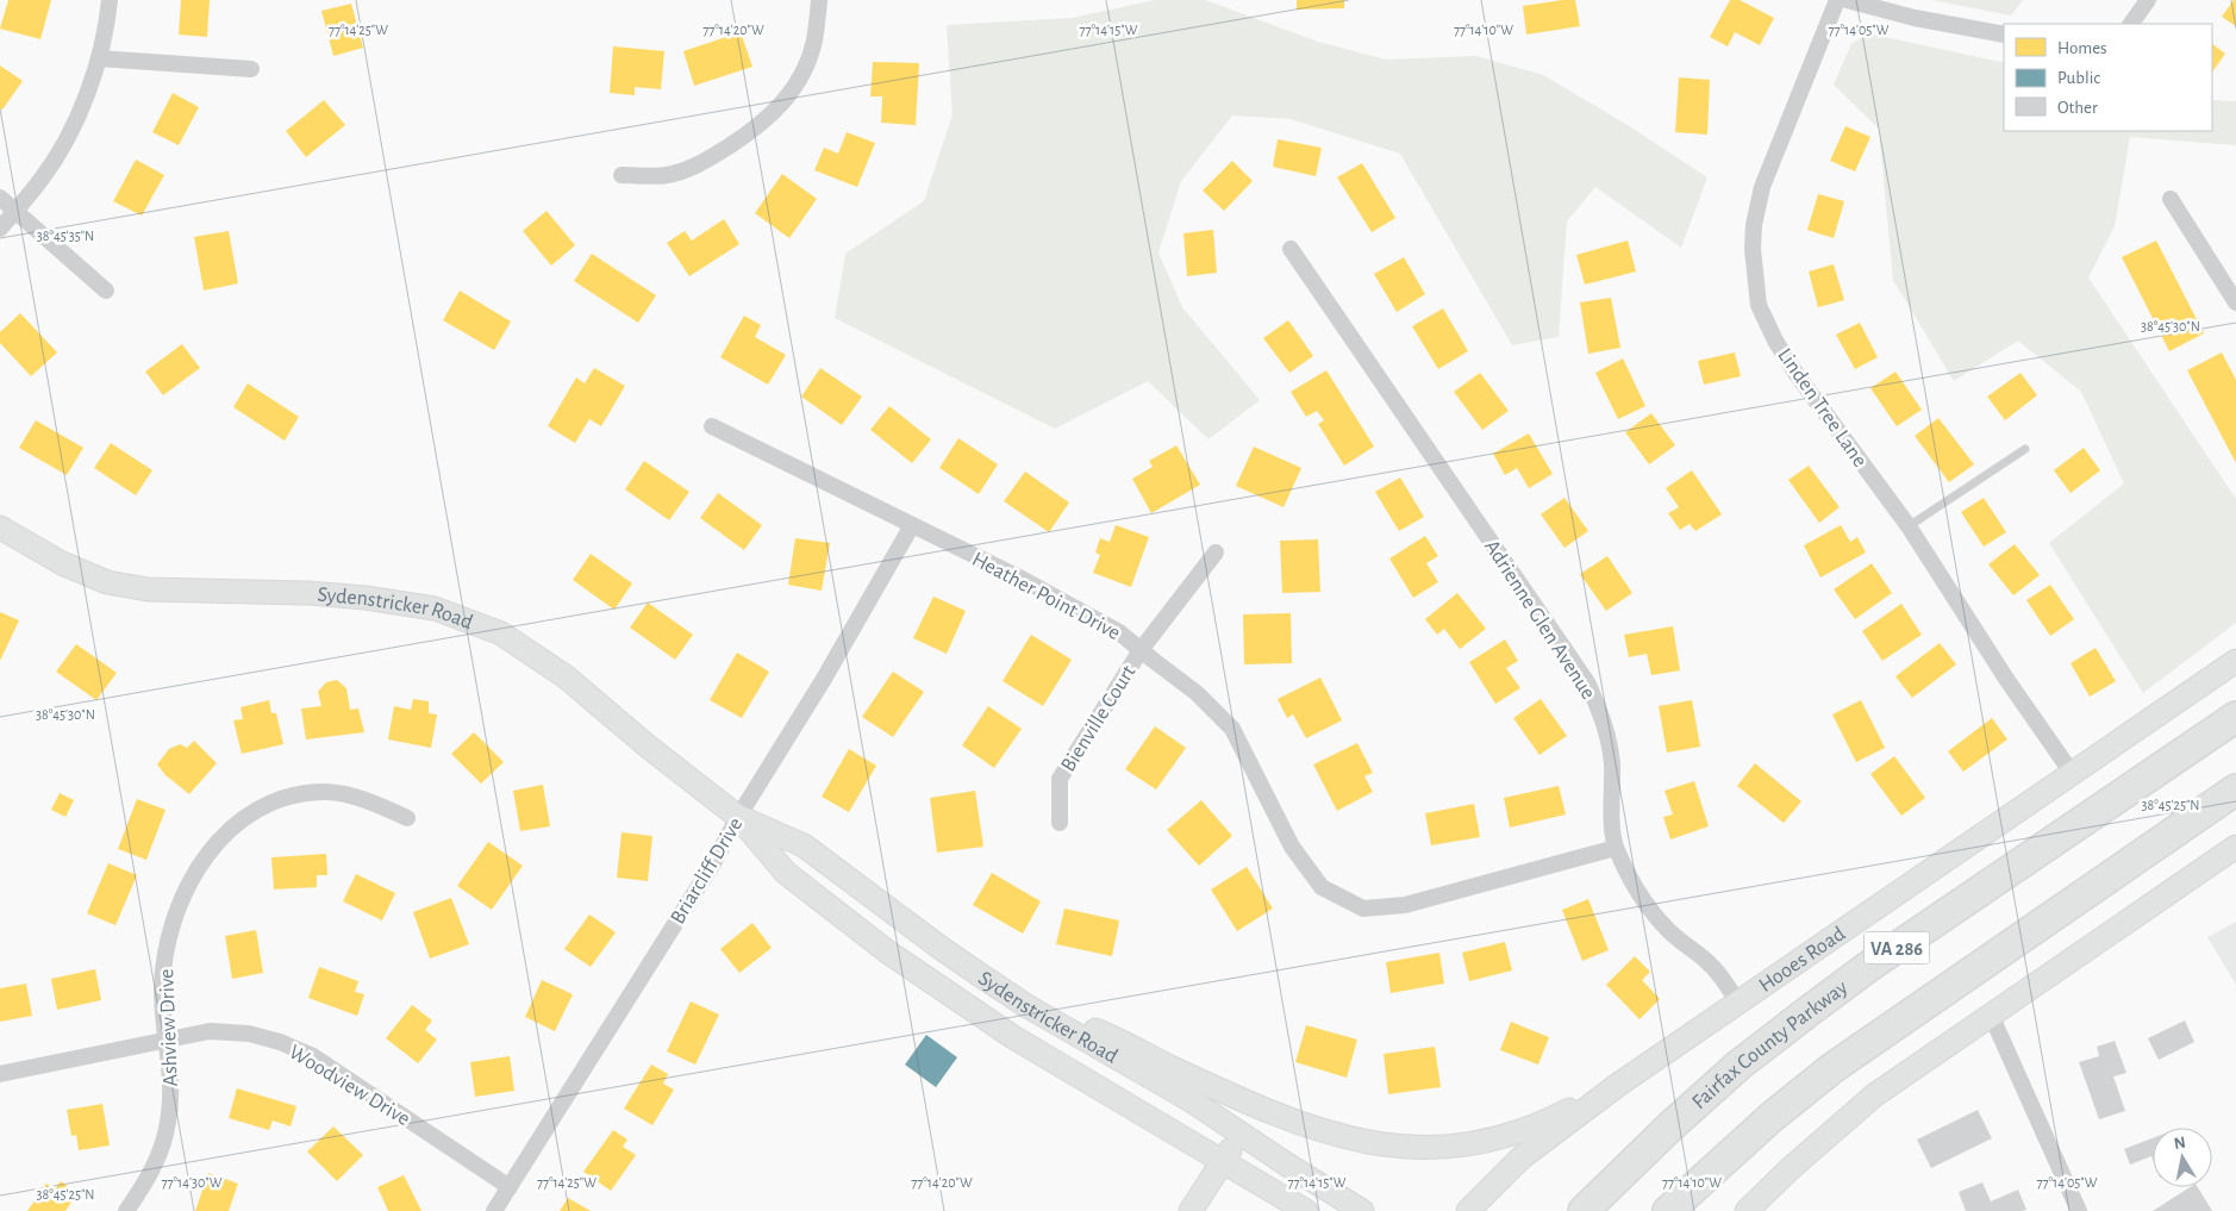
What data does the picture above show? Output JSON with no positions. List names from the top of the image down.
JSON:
{
  "streets": {
    "highway": ["VA 286", "Fairfax County Parkway"],
    "main road": ["Sydenstricker Road", "Hooes Road"],
    "street": [
      "Linden Tree Lane",
      "Heather Point Drive",
      "Adrienne Glen Avenue",
      "Bienville Court",
      "Briarcliff Drive",
      "Ashview Drive",
      "Woodview Drive"
    ]
  },
  "crossings": [
    ["Linden Tree Lane", "Hooes Road"],
    ["Heather Point Drive", "Adrienne Glen Avenue"],
    ["Heather Point Drive", "Bienville Court"],
    ["Heather Point Drive", "Briarcliff Drive"],
    ["Sydenstricker Road", "Briarcliff Drive"],
    ["Adrienne Glen Avenue", "Hooes Road"],
    ["Briarcliff Drive", "Woodview Drive"],
    ["Ashview Drive", "Woodview Drive"]
  ],
  "legend": ["Homes", "Public", "Other"],
  "north": "top",
  "coordinates": [
    "77°14'25\"W",
    "77°14'20\"W",
    "77°14'15\"W",
    "77°14'10\"W",
    "77°14'05\"W",
    "38°45'35\"N",
    "38°45'30\"N",
    "38°45'25\"N",
    "77°14'30\"W"
  ]
}
